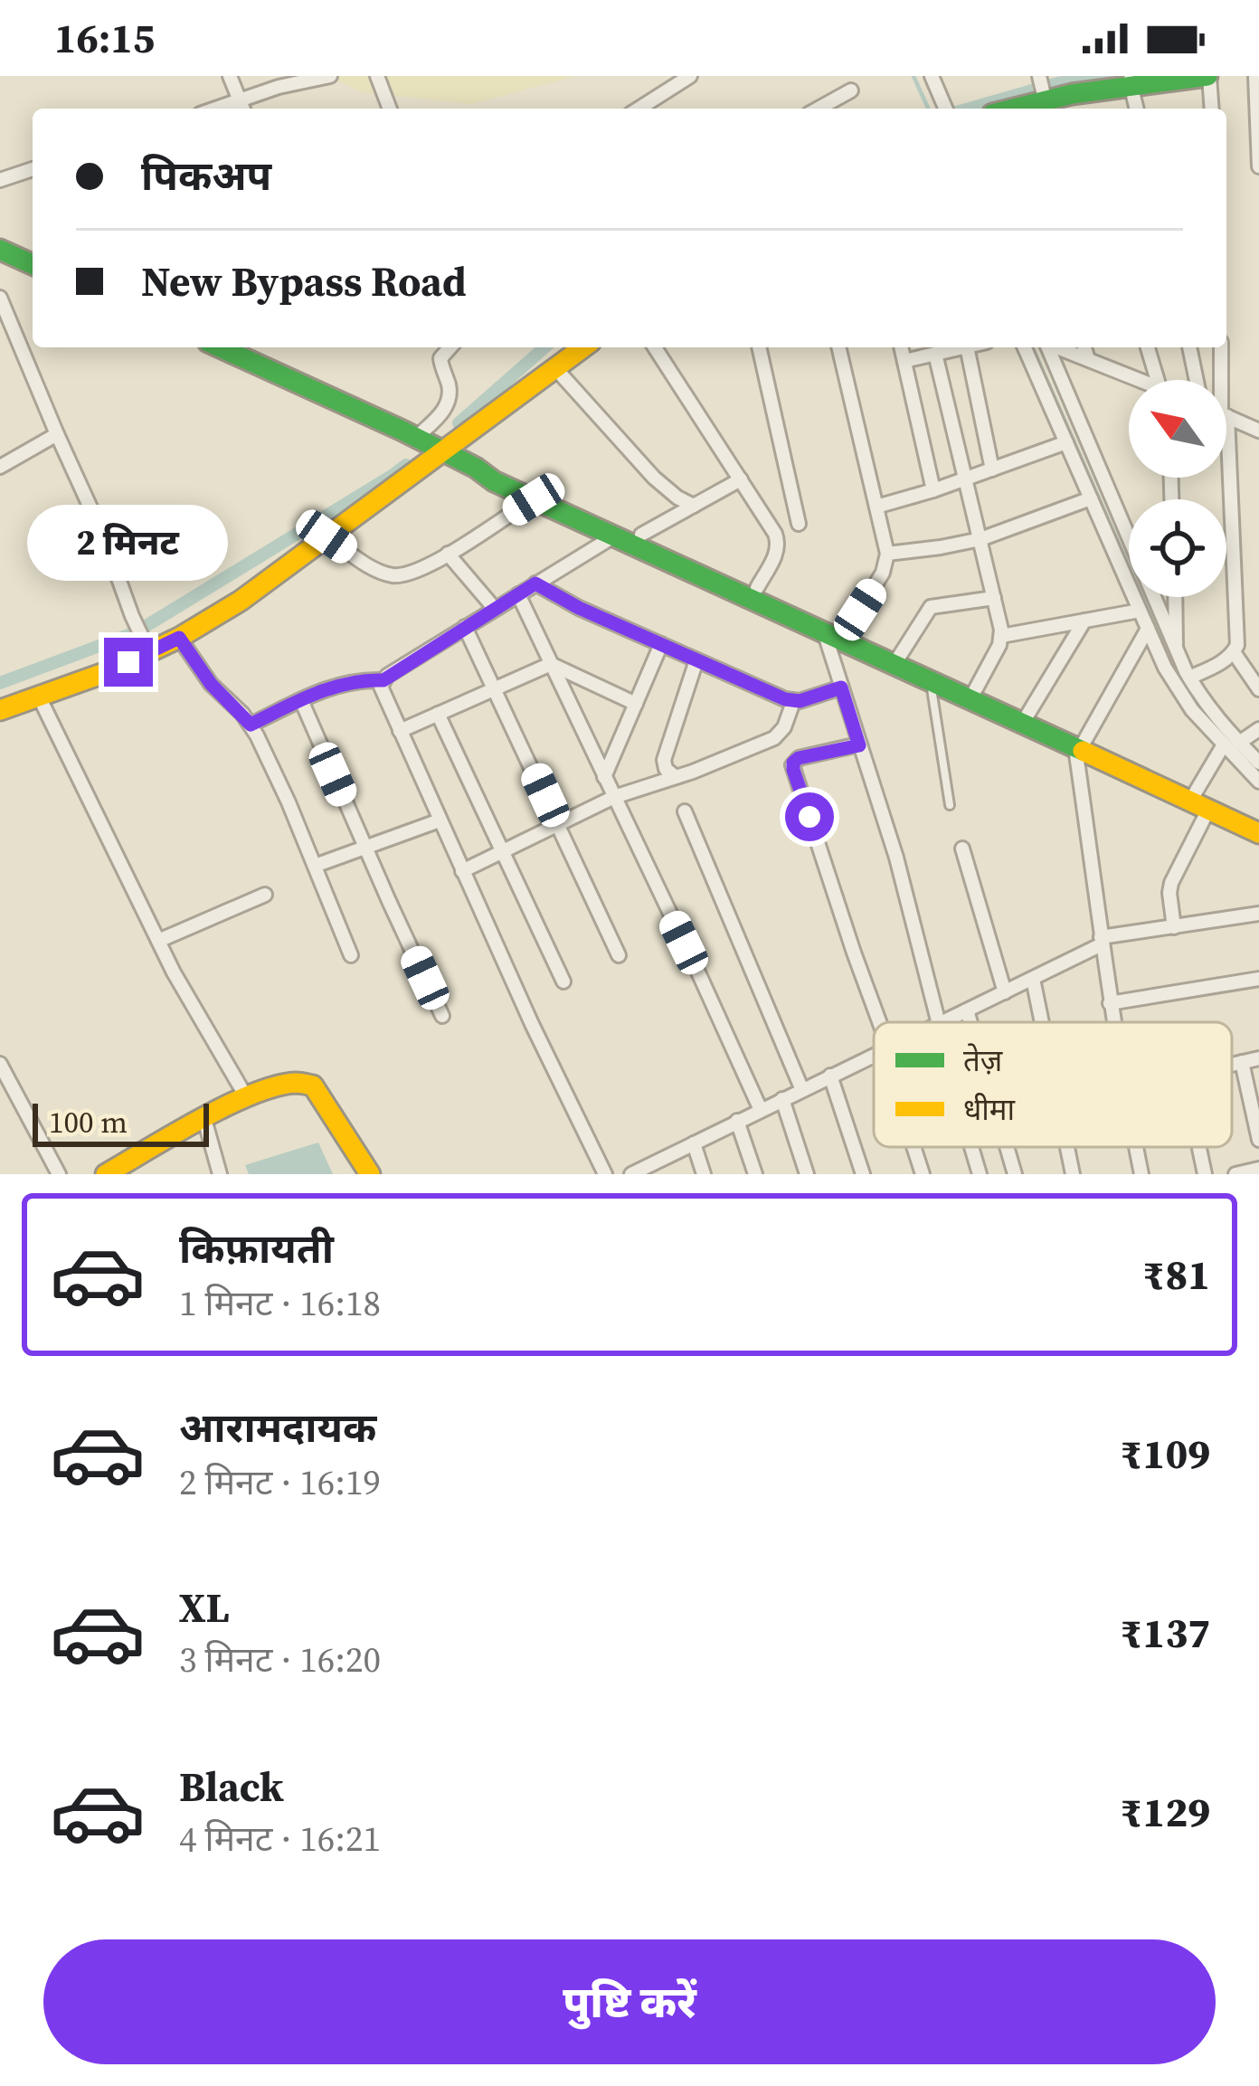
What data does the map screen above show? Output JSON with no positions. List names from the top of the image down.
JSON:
{
  "legend": ["तेज़", "धीमा"],
  "scale_bar": "100 m",
  "north": "top left",
  "page": {
    "status": "16:15",
    "banner": ["पिकअप", "New Bypass Road"],
    "bubble": "2 मिनट",
    "scale": "100 m",
    "list": [
      {
        "name": "किफ़ायती",
        "note": "1 मिनट · 16:18",
        "value": "₹81"
      },
      {
        "name": "आरामदायक",
        "note": "2 मिनट · 16:19",
        "value": "₹109"
      },
      {
        "name": "XL",
        "note": "3 मिनट · 16:20",
        "value": "₹137"
      },
      {
        "name": "Black",
        "note": "4 मिनट · 16:21",
        "value": "₹129"
      }
    ],
    "buttons": "पुष्टि करें"
  }
}
